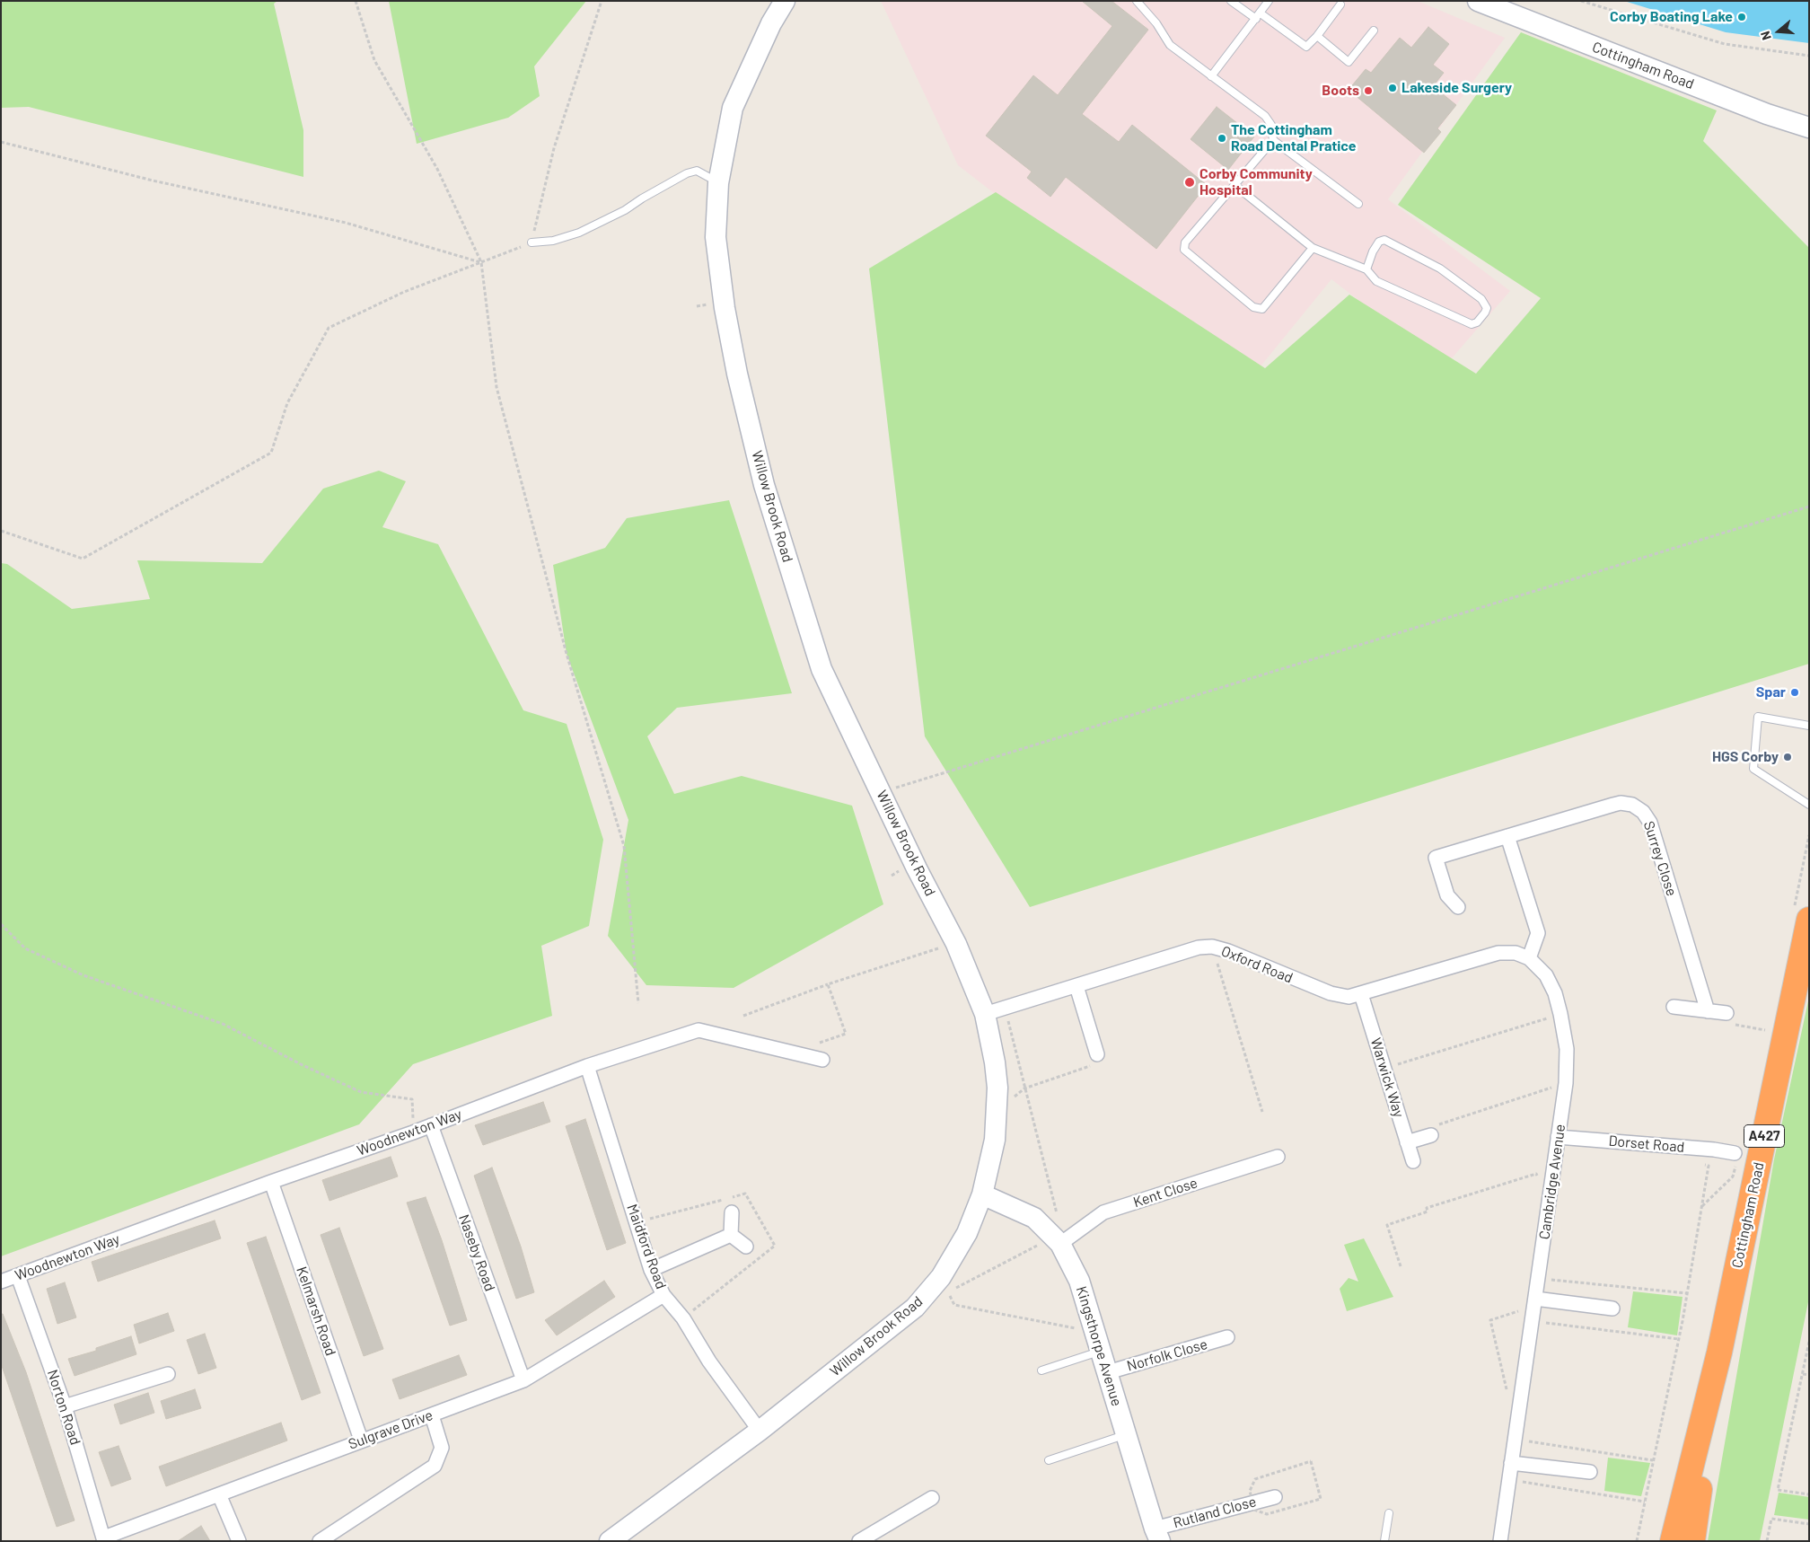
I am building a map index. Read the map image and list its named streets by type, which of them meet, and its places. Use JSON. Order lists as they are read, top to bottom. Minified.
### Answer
{"streets":{"highway":["Cottingham Road","A427"],"street":["Willow Brook Road","Surrey Close","Oxford Road","Warwick Way","Woodnewton Way","Dorset Road","Cambridge Avenue","Kent Close","Maidford Road","Naseby Road","Kelmarsh Road","Kingsthorpe Avenue","Norfolk Close","Norton Road","Sulgrave Drive","Rutland Close"]},"crossings":[["Willow Brook Road","Oxford Road"],["Willow Brook Road","Maidford Road"],["Willow Brook Road","Kingsthorpe Avenue"],["Oxford Road","Warwick Way"],["Oxford Road","Cambridge Avenue"],["Woodnewton Way","Maidford Road"],["Woodnewton Way","Naseby Road"],["Woodnewton Way","Kelmarsh Road"],["Woodnewton Way","Norton Road"],["Dorset Road","Cambridge Avenue"],["Kent Close","Kingsthorpe Avenue"],["Maidford Road","Sulgrave Drive"],["Naseby Road","Sulgrave Drive"],["Kelmarsh Road","Sulgrave Drive"],["Kingsthorpe Avenue","Norfolk Close"],["Kingsthorpe Avenue","Rutland Close"],["Norton Road","Sulgrave Drive"]],"places":["Corby Boating Lake","Lakeside Surgery","Boots","The Cottingham Road Dental Pratice","Corby Community Hospital","Spar","HGS Corby"],"north":"left"}
